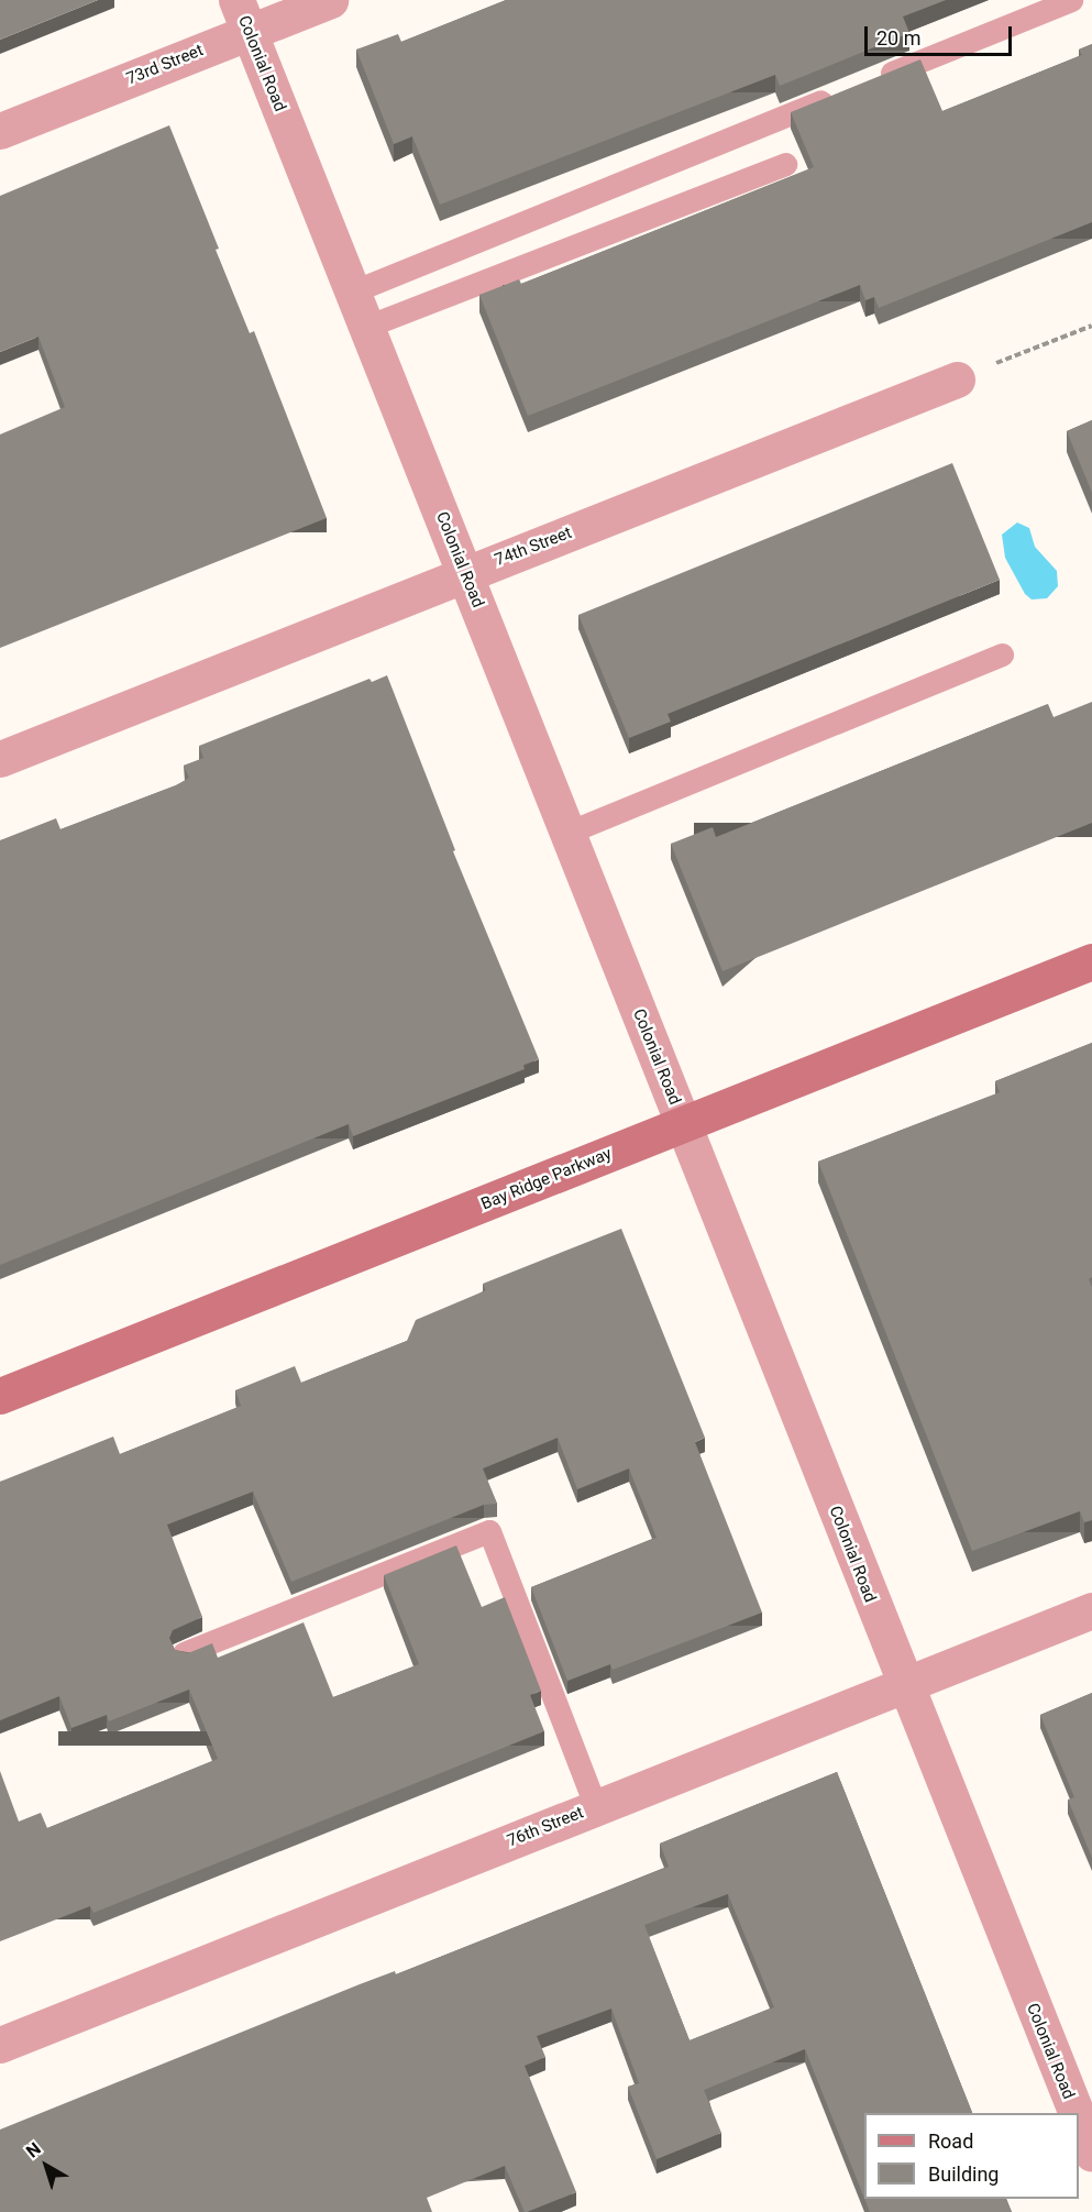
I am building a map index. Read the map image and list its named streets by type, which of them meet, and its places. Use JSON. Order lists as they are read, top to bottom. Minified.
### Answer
{"streets":{"street":["Colonial Road","73rd Street","74th Street","Bay Ridge Parkway","76th Street"]},"crossings":[["Colonial Road","73rd Street"],["Colonial Road","74th Street"],["Colonial Road","Bay Ridge Parkway"],["Colonial Road","76th Street"]],"legend":["Road","Building"],"scale_bar":"20 m","north":"top left"}
